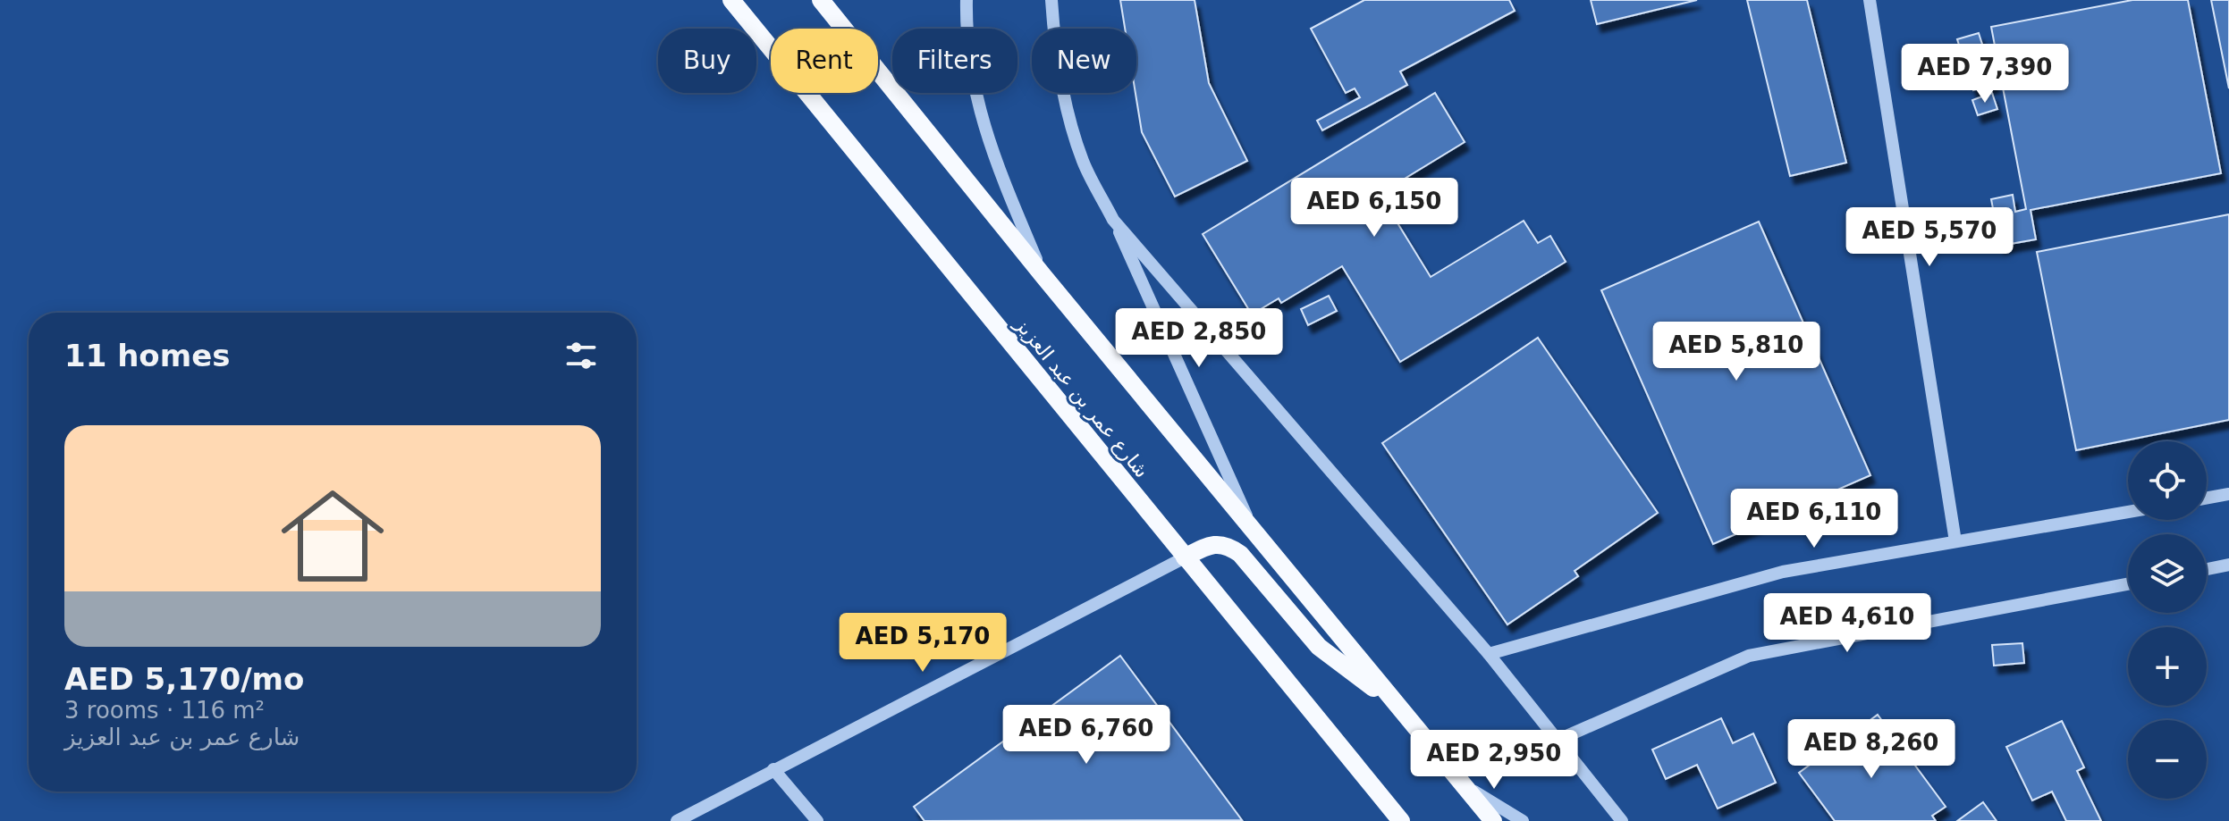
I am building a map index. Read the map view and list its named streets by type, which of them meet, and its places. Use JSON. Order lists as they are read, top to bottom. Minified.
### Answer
{"streets":{"main road":["شارع عمر بن عبد العزيز"]},"page":{"chip":["Buy","Rent","Filters","New"],"price":["AED 7,390","AED 6,150","AED 5,570","AED 2,850","AED 5,810","AED 6,110","AED 4,610","AED 5,170","AED 6,760","AED 8,260","AED 2,950"],"heading":"11 homes","list":[{"name":"AED 5,170/mo","note":"3 rooms · 116 m² · شارع عمر بن عبد العزيز"}],"map_buttons":["+","−"]}}
